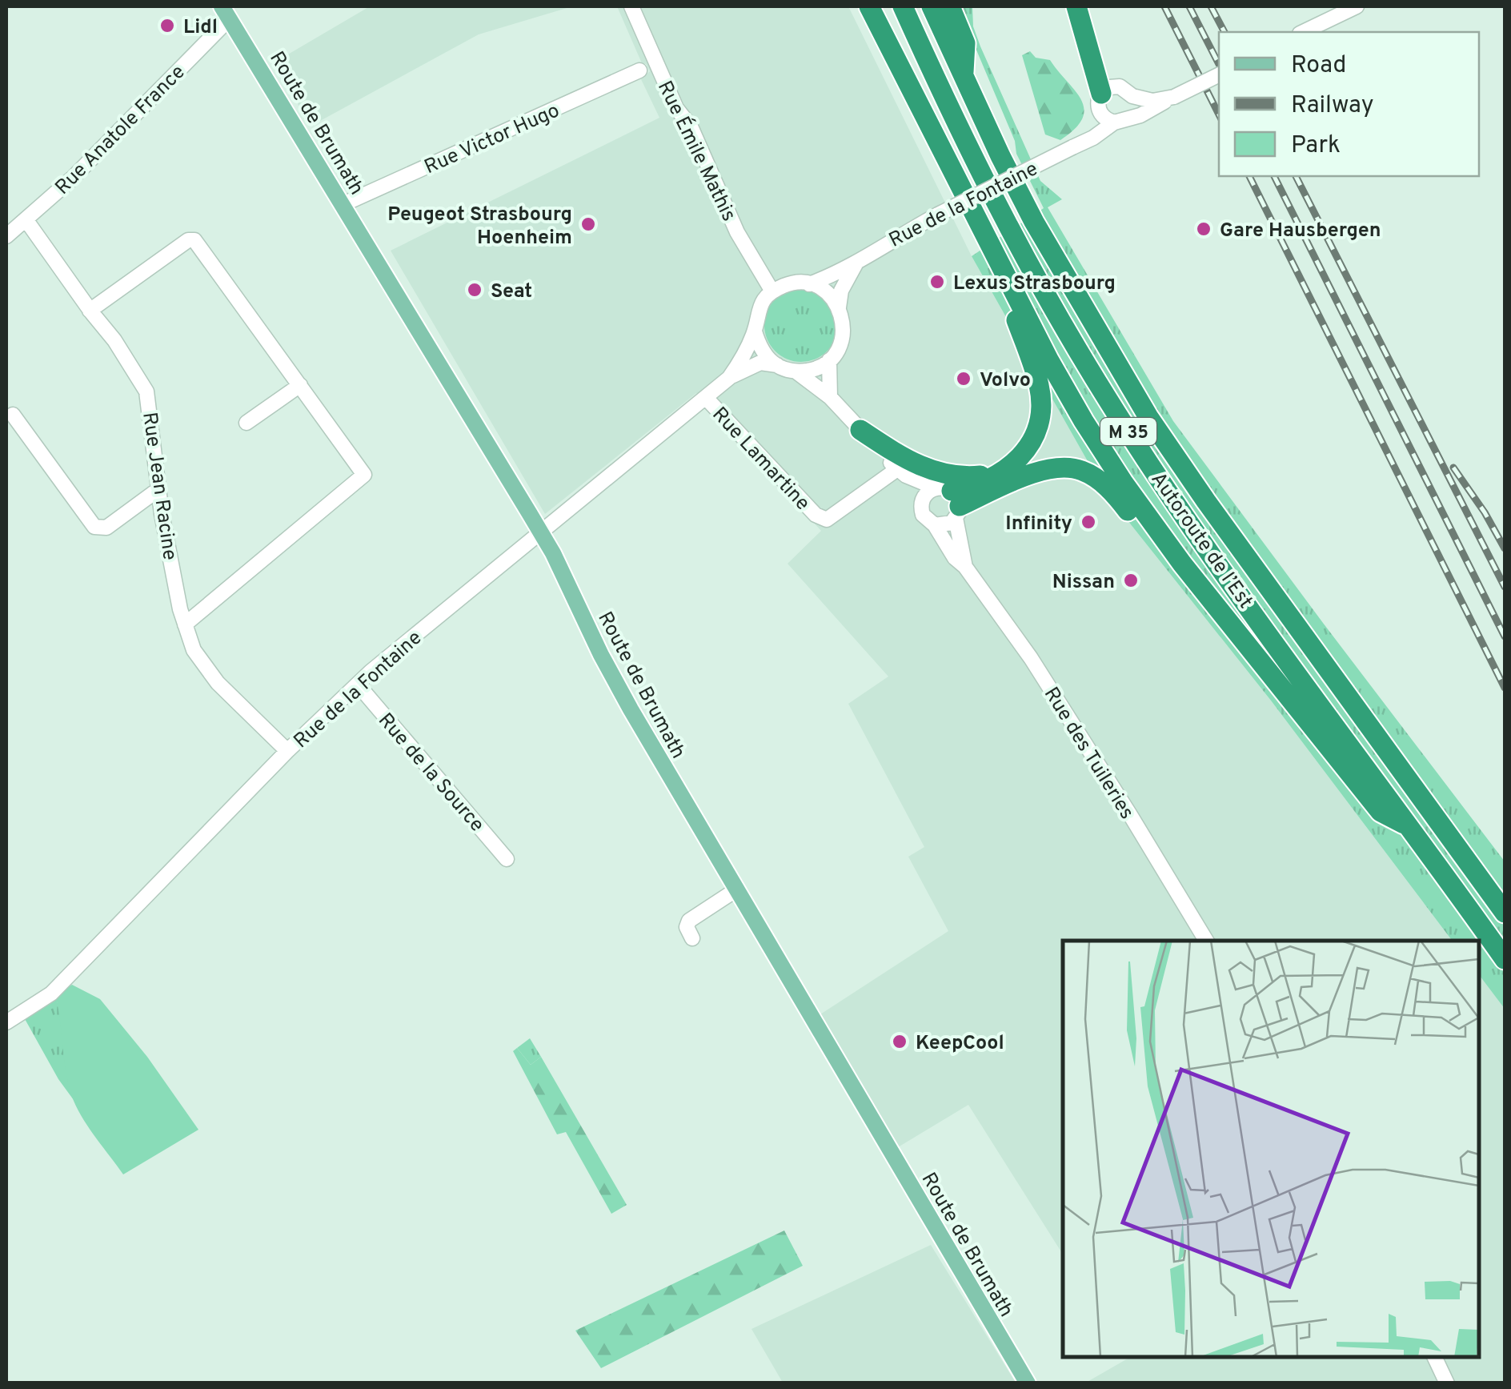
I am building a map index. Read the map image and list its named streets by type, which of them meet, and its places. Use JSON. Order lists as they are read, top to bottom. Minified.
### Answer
{"streets":{"highway":["M 35","Autoroute de l’Est"],"main road":["Route de Brumath"],"street":["Rue Anatole France","Rue Victor Hugo","Rue Émile Mathis","Rue de la Fontaine","Rue Lamartine","Rue Jean Racine","Rue des Tuileries","Rue de la Source"]},"crossings":[["Route de Brumath","Rue Anatole France"],["Route de Brumath","Rue Victor Hugo"],["Route de Brumath","Rue de la Fontaine"],["Rue Anatole France","Rue Jean Racine"],["Rue Émile Mathis","Rue de la Fontaine"],["Rue Émile Mathis","Rue des Tuileries"],["Rue de la Fontaine","Rue Lamartine"],["Rue de la Fontaine","Rue Jean Racine"],["Rue de la Fontaine","Rue des Tuileries"],["Rue de la Fontaine","Rue de la Source"],["Rue Lamartine","Rue des Tuileries"]],"places":["Lidl","Peugeot Strasbourg Hoenheim","Gare Hausbergen","Lexus Strasbourg","Seat","Volvo","Infinity","Nissan","KeepCool"],"legend":["Road","Railway","Park"]}
